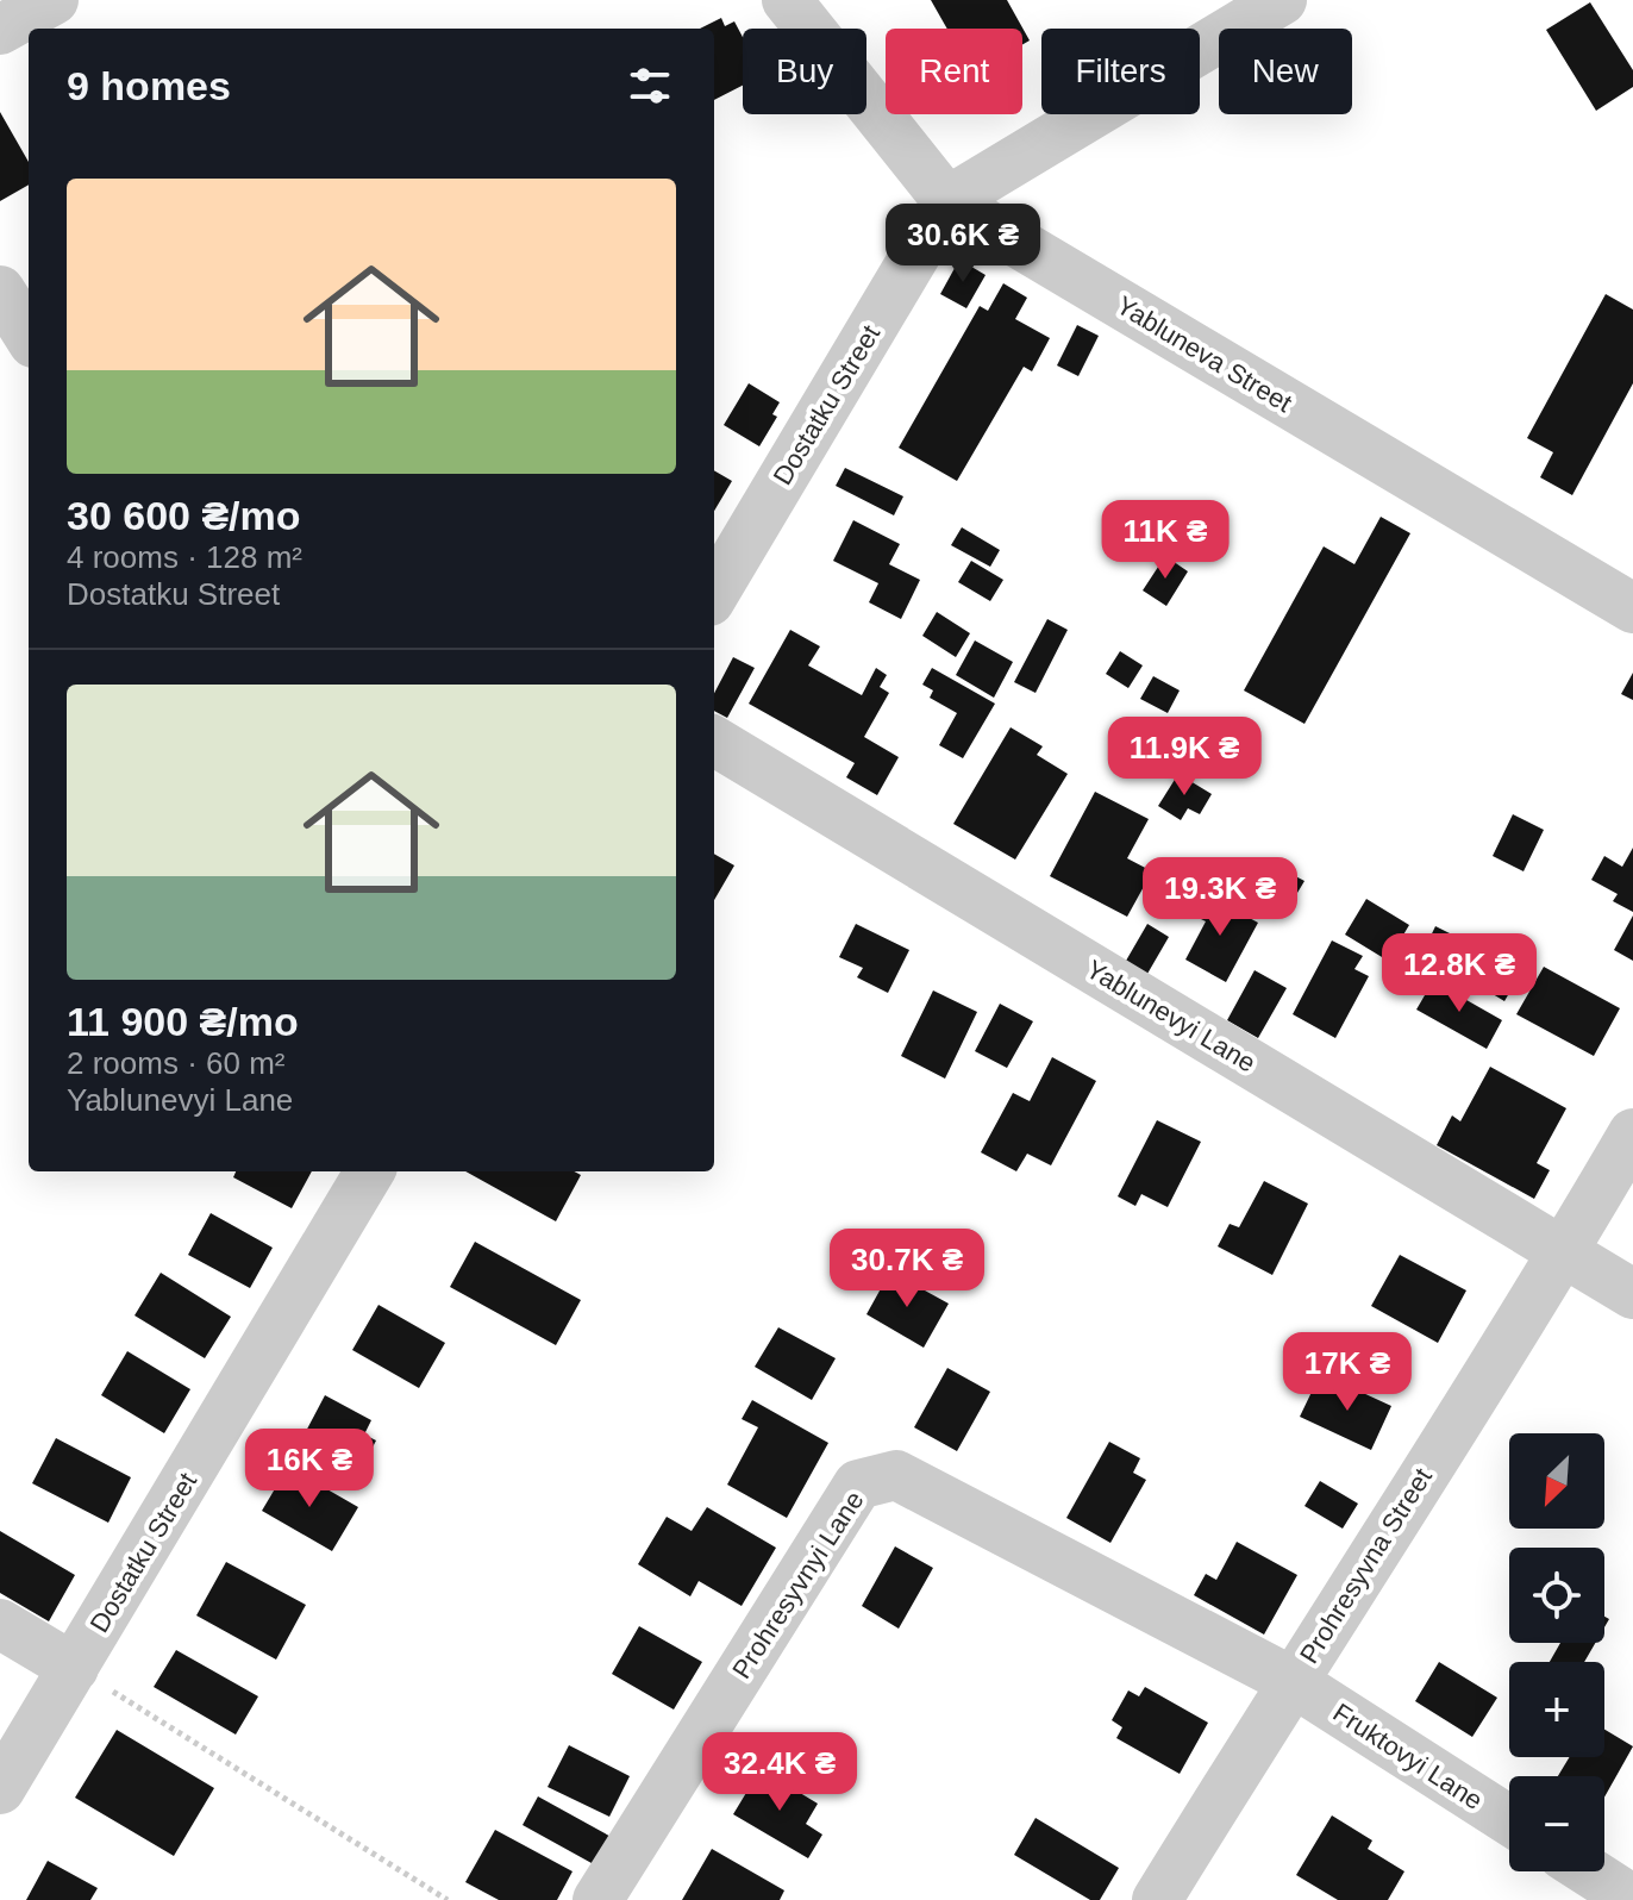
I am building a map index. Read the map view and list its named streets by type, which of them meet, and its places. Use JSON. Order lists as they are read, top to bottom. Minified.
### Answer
{"streets":{"street":["Yabluneva Street","Dostatku Street","Yablunevyi Lane","Prohresyvna Street","Prohresyvnyi Lane","Fruktovyi Lane"]},"crossings":[["Yabluneva Street","Dostatku Street"],["Yablunevyi Lane","Prohresyvna Street"],["Prohresyvna Street","Prohresyvnyi Lane"],["Prohresyvna Street","Fruktovyi Lane"],["Prohresyvnyi Lane","Fruktovyi Lane"]],"north":"bottom left","page":{"chip":["Buy","Rent","Filters","New"],"heading":"9 homes","list":[{"name":"30 600 ₴/mo","note":"4 rooms · 128 m² · Dostatku Street"},{"name":"11 900 ₴/mo","note":"2 rooms · 60 m² · Yablunevyi Lane"}],"price":["30.6K ₴","11K ₴","11.9K ₴","19.3K ₴","12.8K ₴","30.7K ₴","17K ₴","16K ₴","32.4K ₴"],"map_buttons":["+","−"]}}
